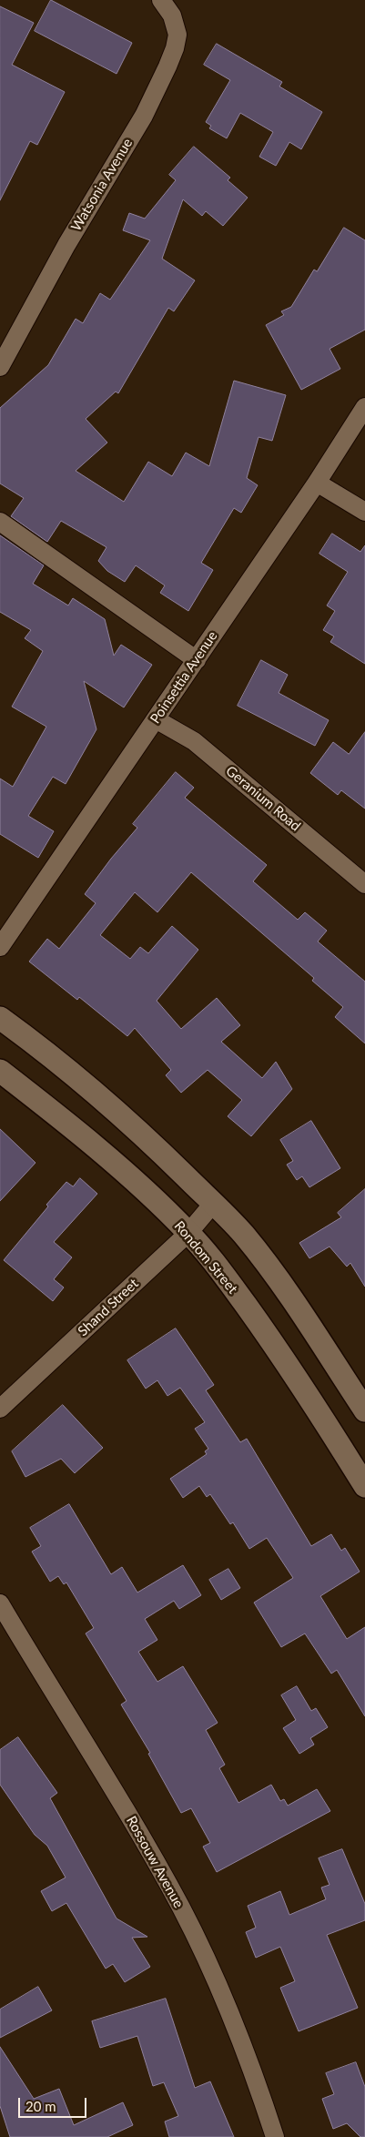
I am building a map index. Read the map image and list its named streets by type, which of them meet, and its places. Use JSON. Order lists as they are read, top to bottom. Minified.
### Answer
{"streets":{"street":["Watsonia Avenue","Poinsettia Avenue","Geranium Road","Rondom Street","Shand Street","Rossouw Avenue"]},"crossings":[["Poinsettia Avenue","Geranium Road"],["Rondom Street","Shand Street"]],"scale_bar":"20 m"}
